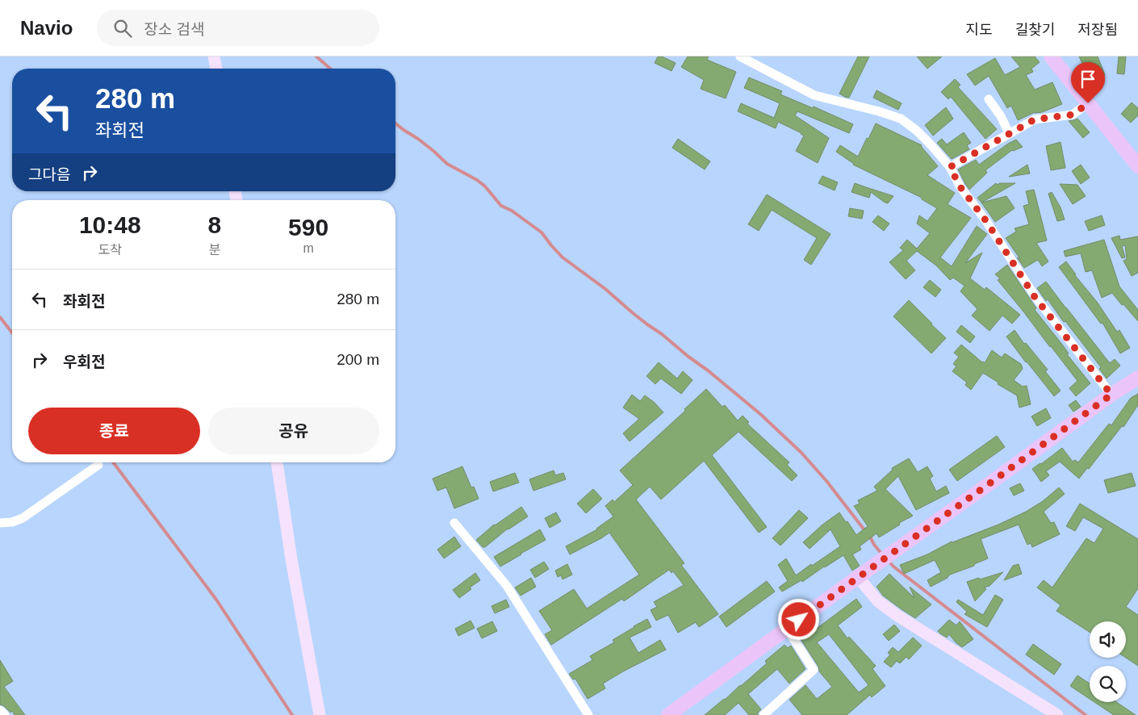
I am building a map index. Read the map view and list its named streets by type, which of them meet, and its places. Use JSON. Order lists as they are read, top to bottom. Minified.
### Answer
{"page":{"header":"Navio","search":"장소 검색","nav":["지도","길찾기","저장됨"],"turn":["280 m","좌회전"],"then":"그다음","eta":["10:48","도착","8","분","590","m"],"list":[{"name":"좌회전","value":"280 m"},{"name":"우회전","value":"200 m"}],"buttons":["종료","공유"]}}
